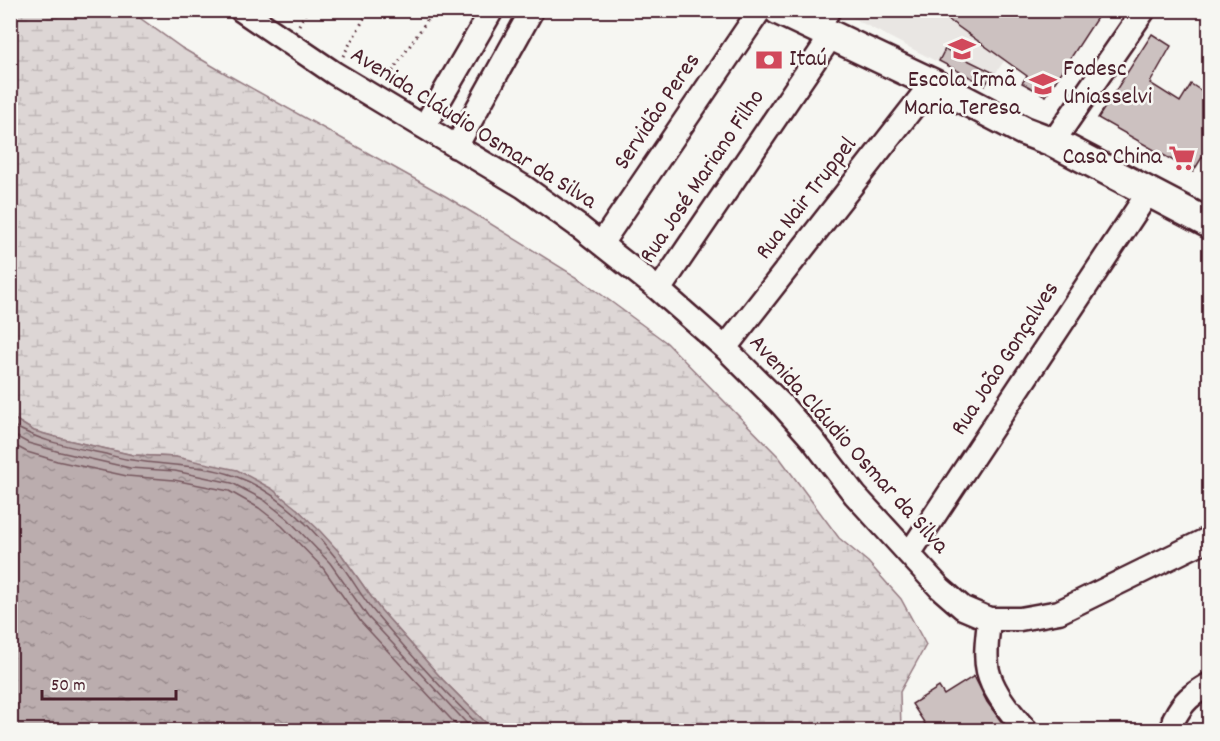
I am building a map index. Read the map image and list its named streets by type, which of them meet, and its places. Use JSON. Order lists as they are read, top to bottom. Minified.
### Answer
{"streets":{"street":["Servidão Peres","Avenida Cláudio Osmar da Silva","Rua José Mariano Filho","Rua Nair Truppel","Rua João Gonçalves"]},"crossings":[["Servidão Peres","Avenida Cláudio Osmar da Silva"],["Avenida Cláudio Osmar da Silva","Rua José Mariano Filho"],["Avenida Cláudio Osmar da Silva","Rua Nair Truppel"],["Avenida Cláudio Osmar da Silva","Rua João Gonçalves"]],"places":{"school or university":["Escola Irmã Maria Teresa","Fadesc Uniasselvi"],"bank":["Itaú"],"supermarket":["Casa China"]},"scale_bar":"50 m"}
